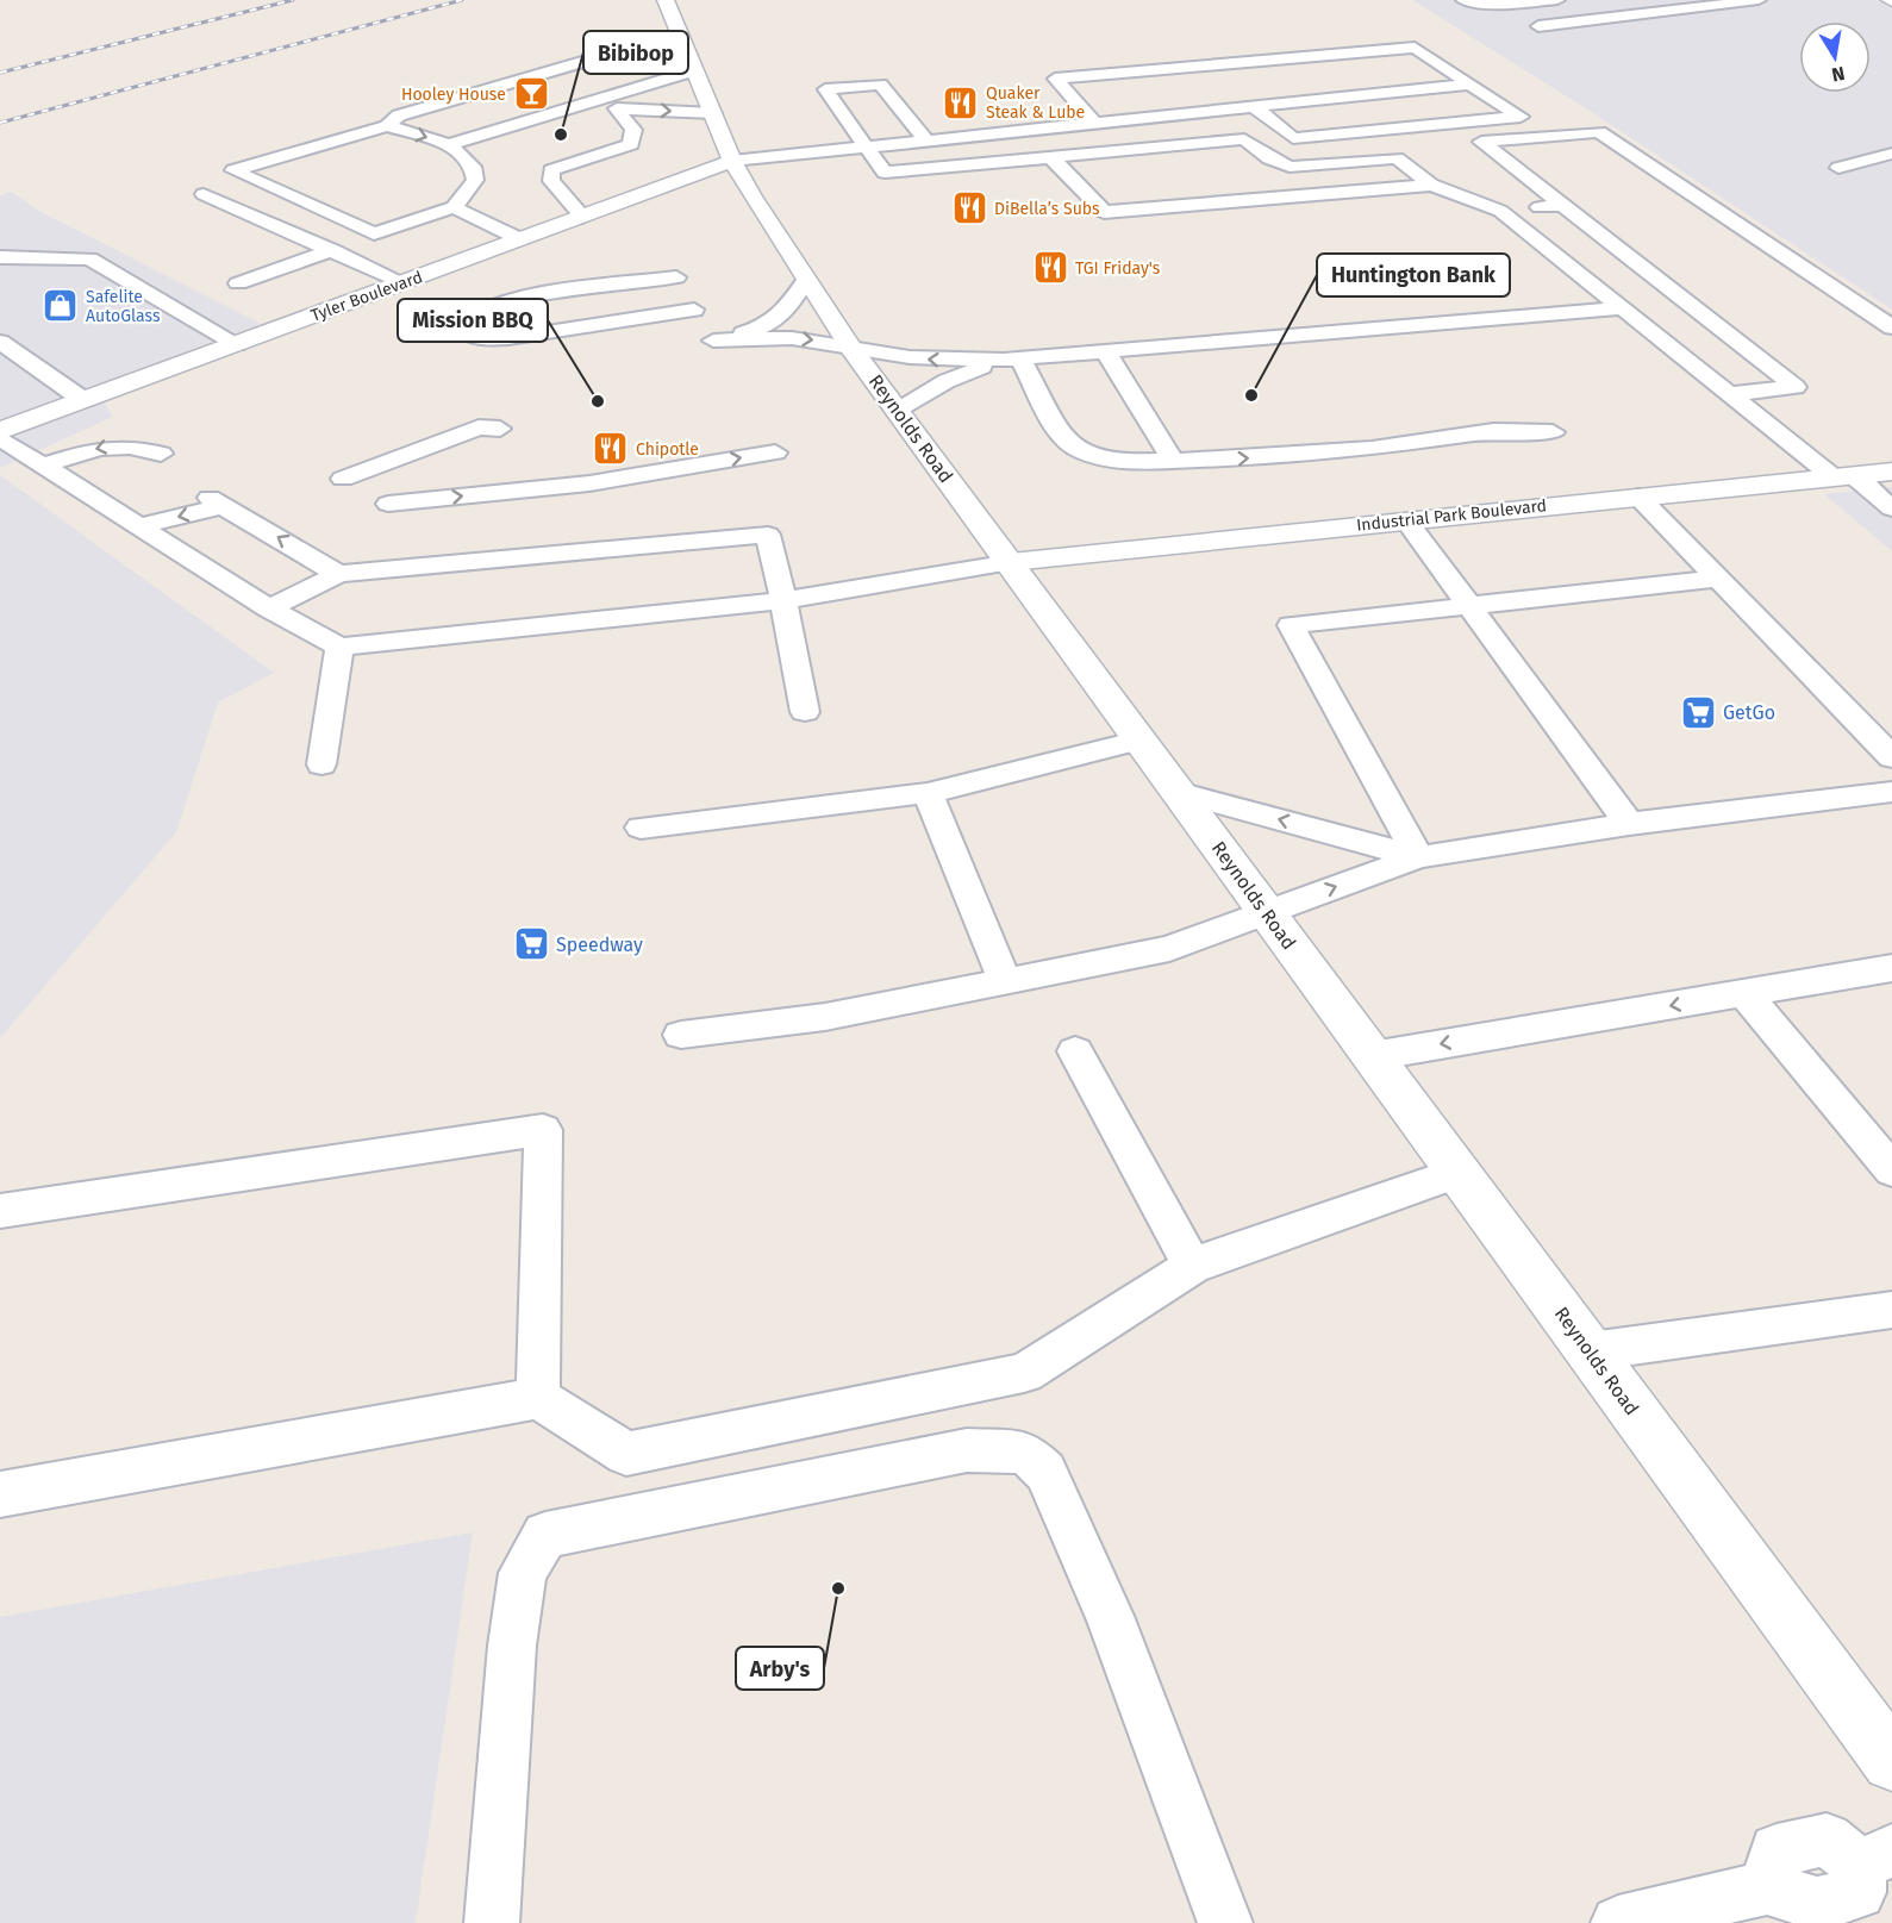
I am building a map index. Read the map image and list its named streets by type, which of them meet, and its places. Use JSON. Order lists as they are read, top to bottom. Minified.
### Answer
{"streets":{"main road":["Tyler Boulevard","Reynolds Road","Industrial Park Boulevard"]},"crossings":[["Tyler Boulevard","Reynolds Road"],["Reynolds Road","Industrial Park Boulevard"]],"places":{"bar":["Hooley House"],"restaurant":["Quaker Steak & Lube","DiBella’s Subs","TGI Friday's","Chipotle"],"other":["Bibibop","Huntington Bank","Mission BBQ","Arby's"],"shop":["Safelite AutoGlass"],"supermarket":["GetGo","Speedway"]},"north":"bottom"}
